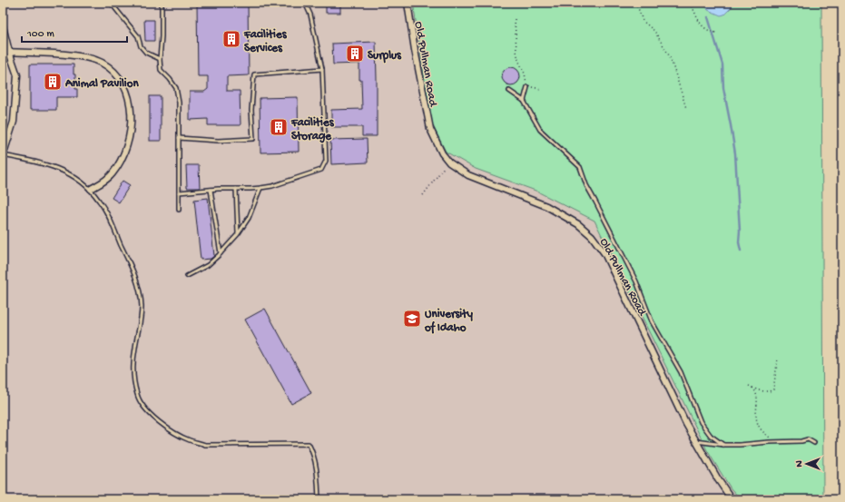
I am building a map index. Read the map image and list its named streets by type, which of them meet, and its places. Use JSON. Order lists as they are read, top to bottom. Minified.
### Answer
{"streets":{"street":["Old Pullman Road"]},"places":{"building":["Facilities Services","Surplus","Animal Pavilion","Facilities Storage"],"school or university":["University of Idaho"]},"scale_bar":"100 m","north":"left"}
